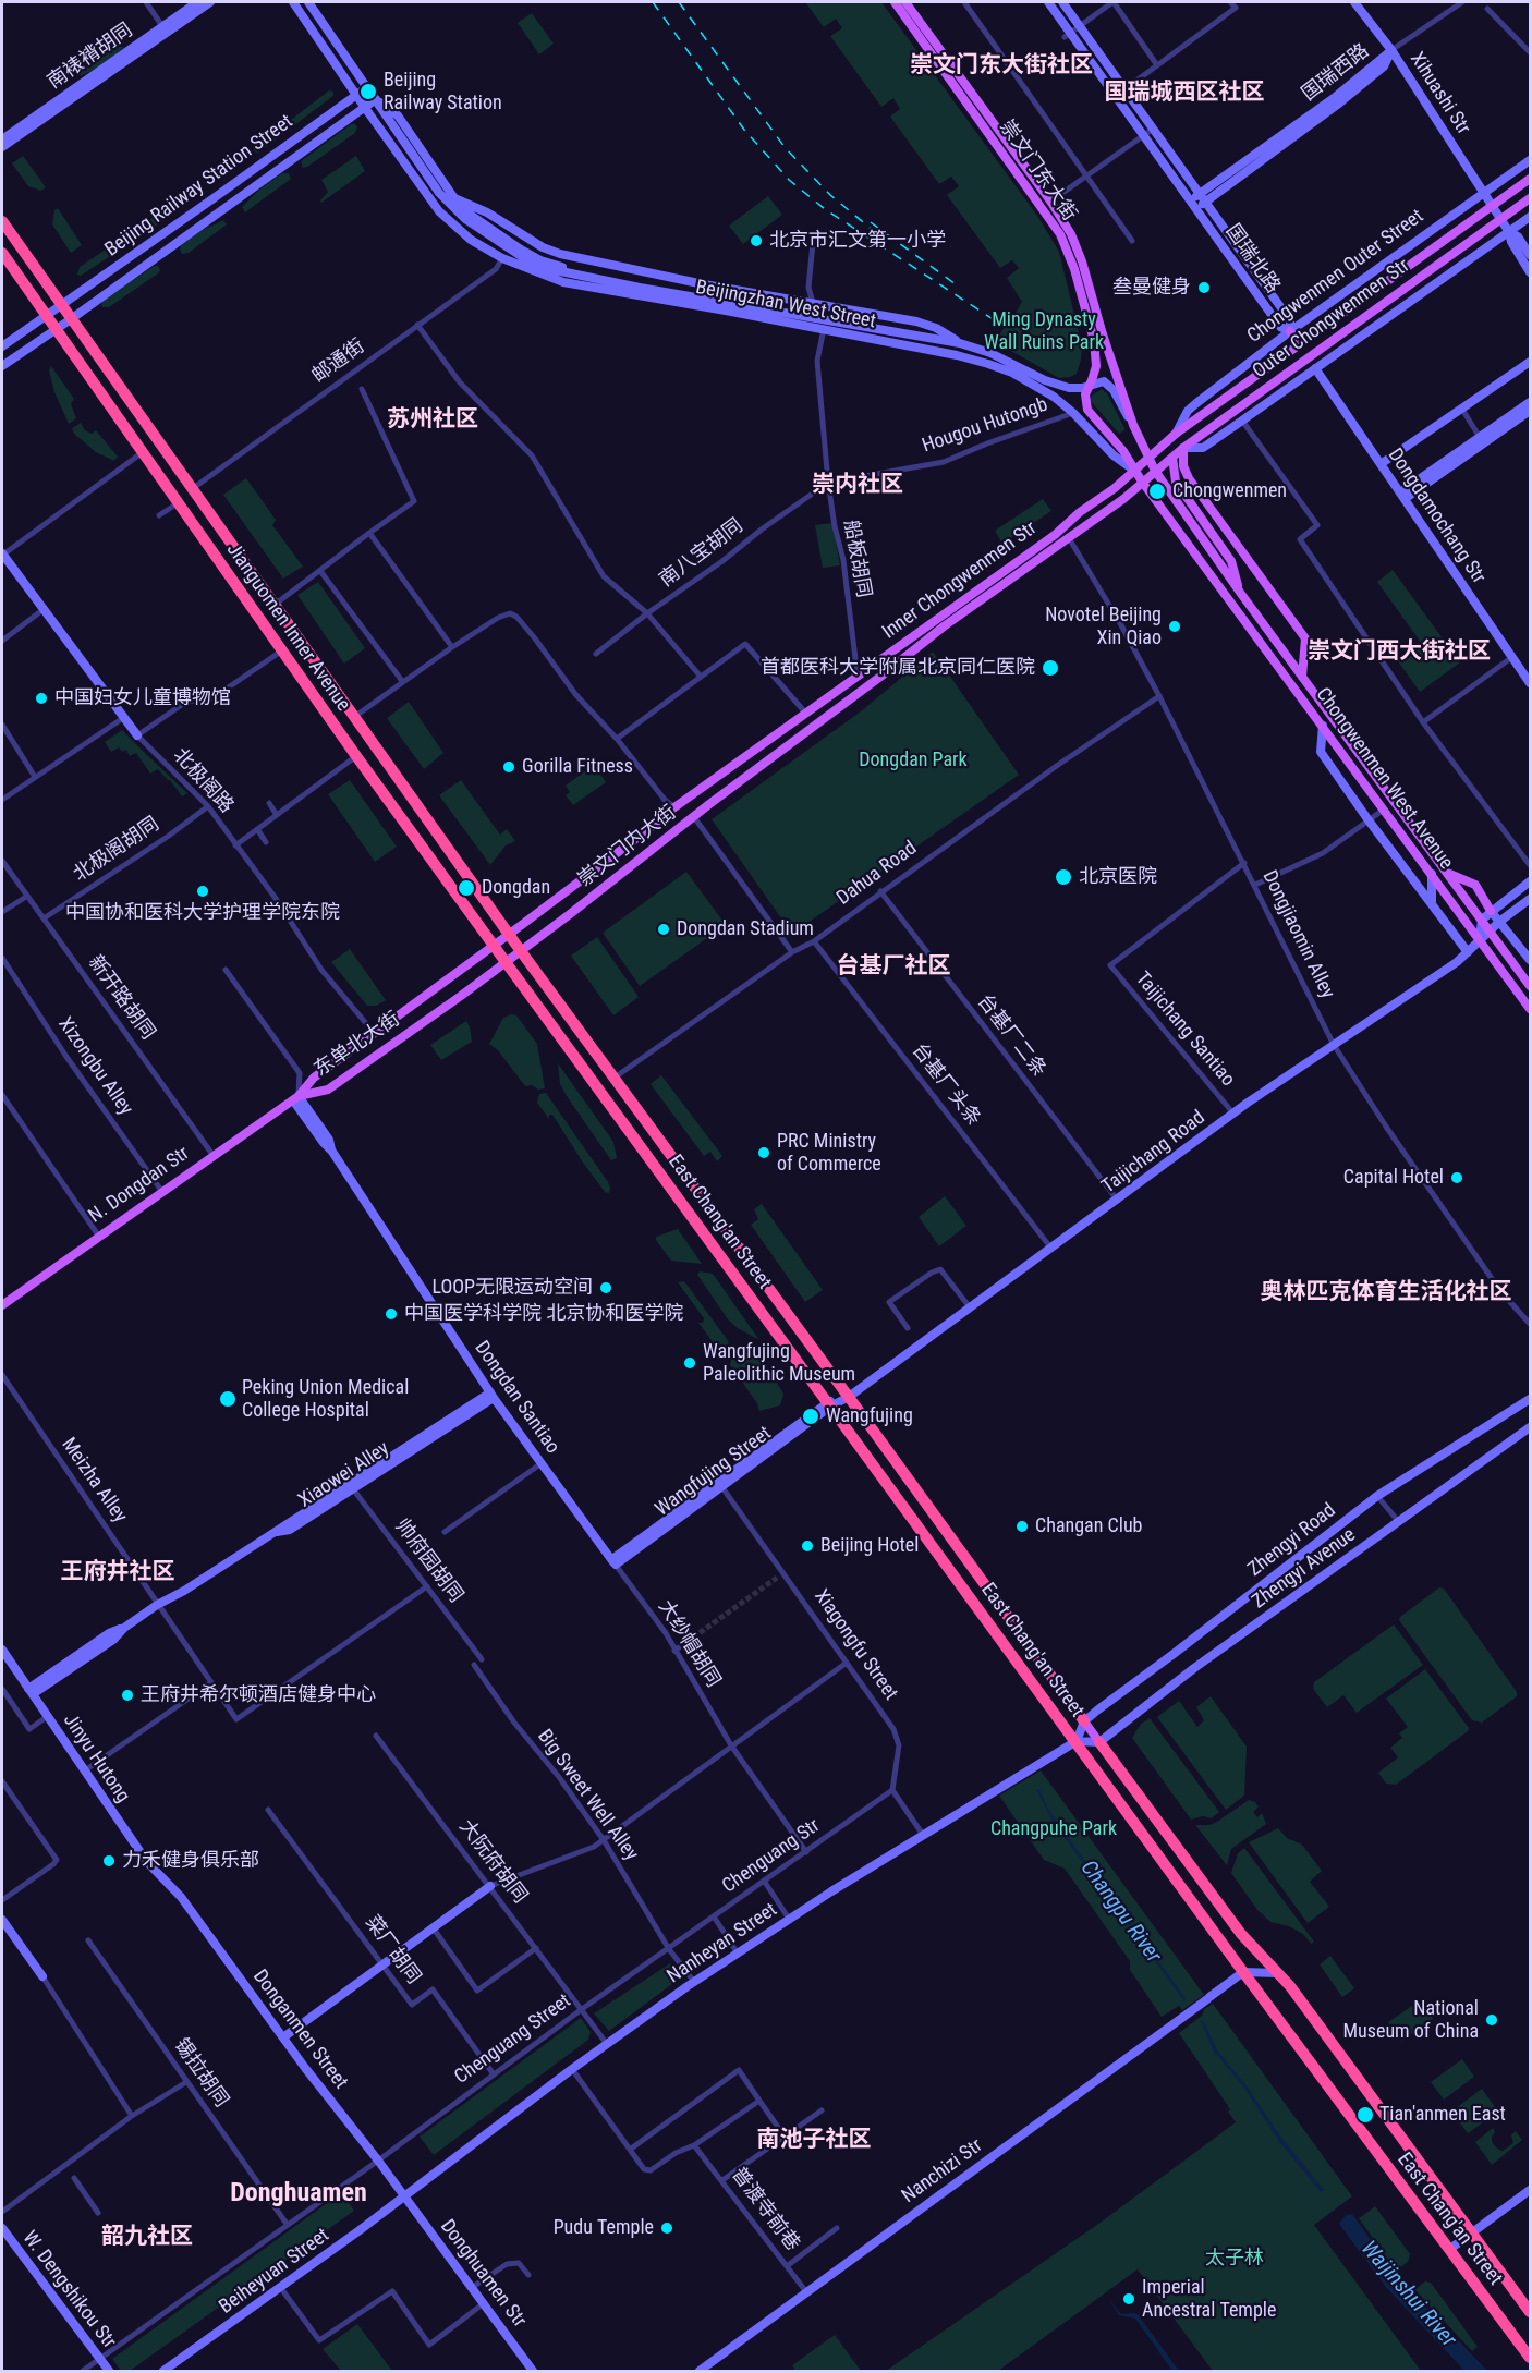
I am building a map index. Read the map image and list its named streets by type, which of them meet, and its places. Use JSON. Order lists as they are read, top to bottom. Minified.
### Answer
{"streets":{"highway":["Jianguomen Inner Avenue","East Chang'an Street"],"main road":["崇文门东大街","Outer Chongwenmen Str","Inner Chongwenmen Str","Chongwenmen West Avenue","崇文门内大街","东单北大街","N. Dongdan Str"],"street":["南裱褙胡同","国瑞西路","Xihuashi Str","Beijing Railway Station Street","国瑞北路","Chongwenmen Outer Street","Beijingzhan West Street","邮通街","Hougou Hutongb","Dongdamochang Str","南八宝胡同","船板胡同","北极阁路","北极阁胡同","Dahua Road","Dongjiaomin Alley","新开路胡同","Taijichang Santiao","台基厂二条","Xizongbu Alley","台基厂头条","Taijichang Road","Dongdan Santiao","Wangfujing Street","Xiaowei Alley","Meizha Alley","Zhengyi Road","帅府园胡同","Zhengyi Avenue","大纱帽胡同","Xiagongfu Street","Jinyu Hutong","Big Sweet Well Alley","Chenguang Str","大阮府胡同","Nanheyan Street","菜厂胡同","Donganmen Street","Chenguang Street","锡拉胡同","Nanchizi Str","普渡寺前巷","Beiheyuan Street","Donghuamen Str","W. Dengshikou Str"]},"crossings":[["国瑞西路","Xihuashi Str"],["国瑞西路","国瑞北路"],["Xihuashi Str","Chongwenmen Outer Street"],["Xihuashi Str","Outer Chongwenmen Str"],["Beijing Railway Station Street","Beijingzhan West Street"],["Beijing Railway Station Street","Jianguomen Inner Avenue"],["国瑞北路","Chongwenmen Outer Street"],["Chongwenmen Outer Street","Outer Chongwenmen Str"],["Beijingzhan West Street","邮通街"],["Beijingzhan West Street","Hougou Hutongb"],["Beijingzhan West Street","船板胡同"],["Beijingzhan West Street","Inner Chongwenmen Str"],["Beijingzhan West Street","Chongwenmen West Avenue"],["Outer Chongwenmen Str","Inner Chongwenmen Str"],["Outer Chongwenmen Str","Chongwenmen West Avenue"],["邮通街","Jianguomen Inner Avenue"],["Hougou Hutongb","南八宝胡同"],["Hougou Hutongb","船板胡同"],["南八宝胡同","船板胡同"],["船板胡同","Inner Chongwenmen Str"],["Inner Chongwenmen Str","Chongwenmen West Avenue"],["Inner Chongwenmen Str","崇文门内大街"],["Inner Chongwenmen Str","Dongjiaomin Alley"],["Jianguomen Inner Avenue","崇文门内大街"],["Jianguomen Inner Avenue","东单北大街"],["Jianguomen Inner Avenue","East Chang'an Street"],["Chongwenmen West Avenue","Taijichang Road"],["北极阁路","北极阁胡同"],["北极阁路","东单北大街"],["崇文门内大街","东单北大街"],["崇文门内大街","East Chang'an Street"],["北极阁胡同","新开路胡同"],["Dahua Road","Dongjiaomin Alley"],["Dahua Road","台基厂二条"],["Dahua Road","台基厂头条"],["Dahua Road","East Chang'an Street"],["Dongjiaomin Alley","Taijichang Santiao"],["Dongjiaomin Alley","Taijichang Road"],["新开路胡同","N. Dongdan Str"],["Taijichang Santiao","Taijichang Road"],["台基厂二条","Taijichang Road"],["东单北大街","N. Dongdan Str"],["东单北大街","East Chang'an Street"],["东单北大街","Dongdan Santiao"],["Xizongbu Alley","N. Dongdan Str"],["台基厂头条","Taijichang Road"],["Taijichang Road","East Chang'an Street"],["N. Dongdan Str","Dongdan Santiao"],["East Chang'an Street","Wangfujing Street"],["East Chang'an Street","Zhengyi Road"],["East Chang'an Street","Zhengyi Avenue"],["East Chang'an Street","Nanheyan Street"],["East Chang'an Street","Nanchizi Str"],["Dongdan Santiao","Wangfujing Street"],["Dongdan Santiao","Xiaowei Alley"],["Dongdan Santiao","大纱帽胡同"],["Wangfujing Street","大纱帽胡同"],["Wangfujing Street","Xiagongfu Street"],["Xiaowei Alley","Meizha Alley"],["Xiaowei Alley","帅府园胡同"],["Xiaowei Alley","Jinyu Hutong"],["Meizha Alley","帅府园胡同"],["大纱帽胡同","Chenguang Str"],["Xiagongfu Street","Chenguang Str"],["Jinyu Hutong","Donganmen Street"],["Big Sweet Well Alley","Chenguang Str"],["Big Sweet Well Alley","Nanheyan Street"],["Big Sweet Well Alley","Chenguang Street"],["Chenguang Str","Chenguang Street"],["大阮府胡同","Nanheyan Street"],["大阮府胡同","Chenguang Street"],["Nanheyan Street","Donganmen Street"],["Nanheyan Street","Beiheyuan Street"],["Nanheyan Street","Donghuamen Str"],["菜厂胡同","Chenguang Street"],["Donganmen Street","Chenguang Street"],["Donganmen Street","Beiheyuan Street"],["Donganmen Street","Donghuamen Str"],["Chenguang Street","锡拉胡同"],["Chenguang Street","W. Dengshikou Str"],["Nanchizi Str","普渡寺前巷"],["Beiheyuan Street","Donghuamen Str"]],"districts":["崇文门东大街社区","国瑞城西区社区","苏州社区","崇内社区","崇文门西大街社区","台基厂社区","奥林匹克体育生活化社区","王府井社区","南池子社区","Donghuamen","韶九社区"],"water":["Changpu River","Waijinshui River"],"parks":["Ming Dynasty Wall Ruins Park","Dongdan Park","Changpuhe Park","太子林"],"places":["Beijing Railway Station","北京市汇文第一小学","叁曼健身","Chongwenmen","Novotel Beijing Xin Qiao","首都医科大学附属北京同仁医院","中国妇女儿童博物馆","Gorilla Fitness","北京医院","Dongdan","中国协和医科大学护理学院东院","Dongdan Stadium","PRC Ministry of Commerce","Capital Hotel","LOOP无限运动空间","中国医学科学院 北京协和医学院","Wangfujing Paleolithic Museum","Peking Union Medical College Hospital","Wangfujing","Changan Club","Beijing Hotel","王府井希尔顿酒店健身中心","力禾健身俱乐部","National Museum of China","Tian'anmen East","Pudu Temple","Imperial Ancestral Temple"]}
